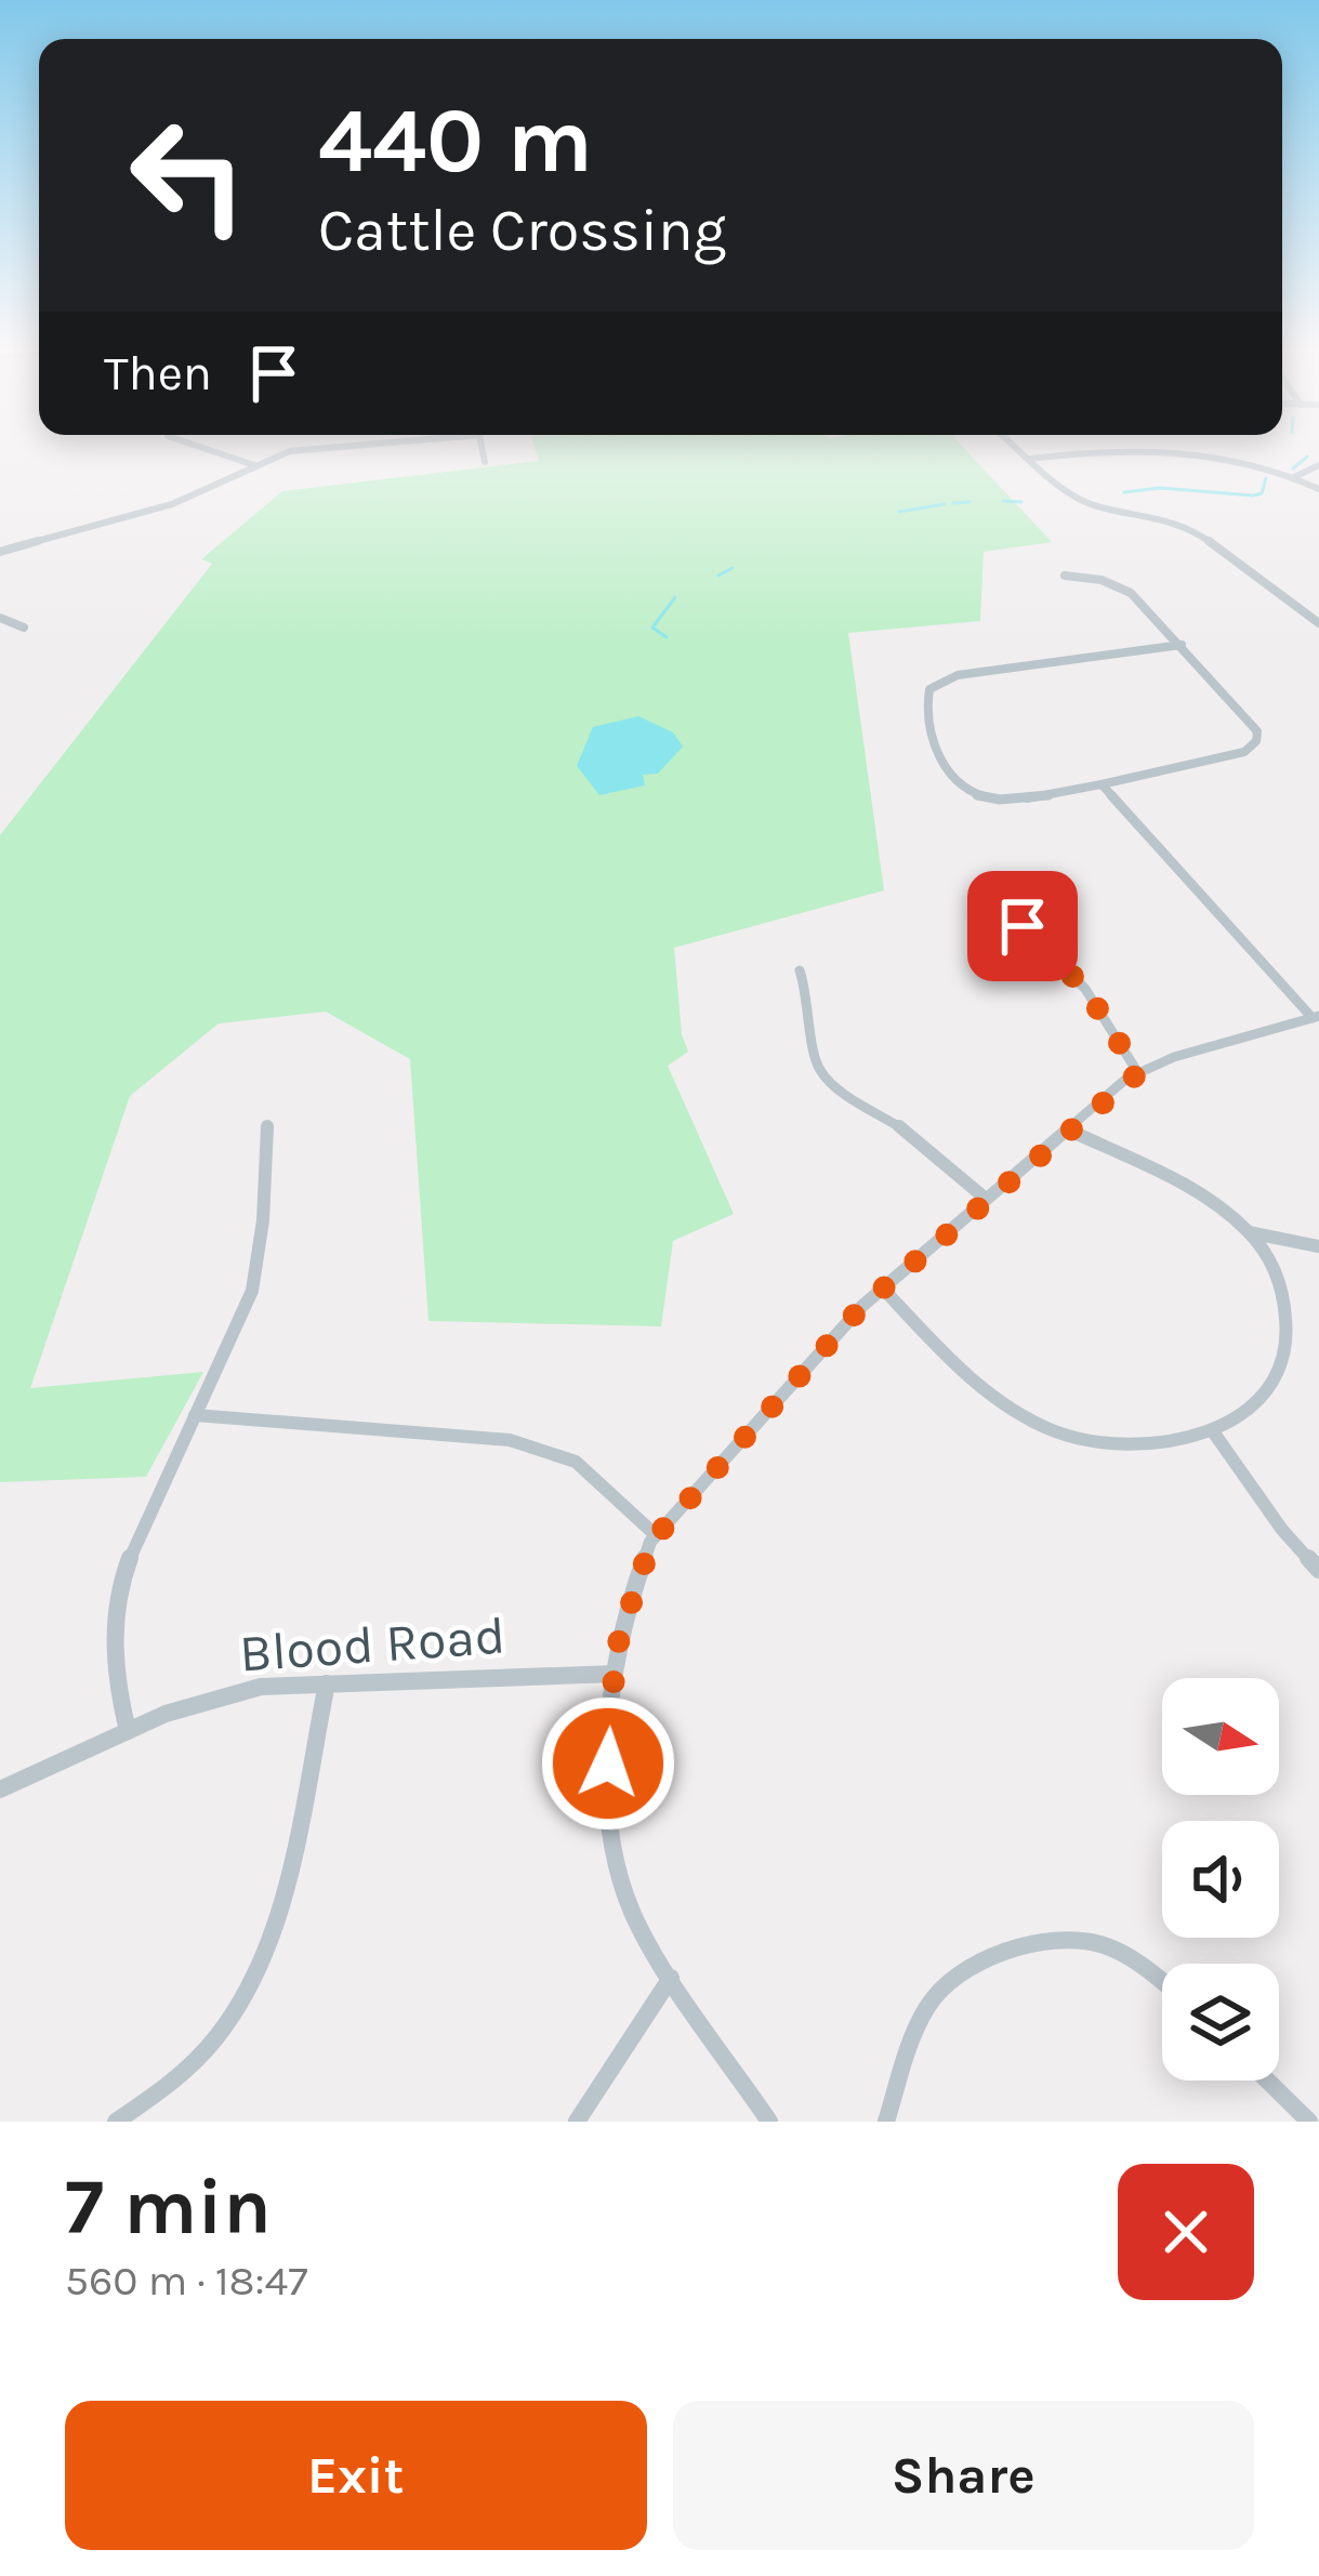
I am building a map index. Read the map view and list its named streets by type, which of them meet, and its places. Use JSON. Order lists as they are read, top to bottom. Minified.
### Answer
{"streets":{"street":["Blood Road"]},"north":"right","page":{"turn":["440 m","Cattle Crossing"],"then":"Then","heading":["7 min","560 m · 18:47"],"buttons":["Exit","Share"]}}
